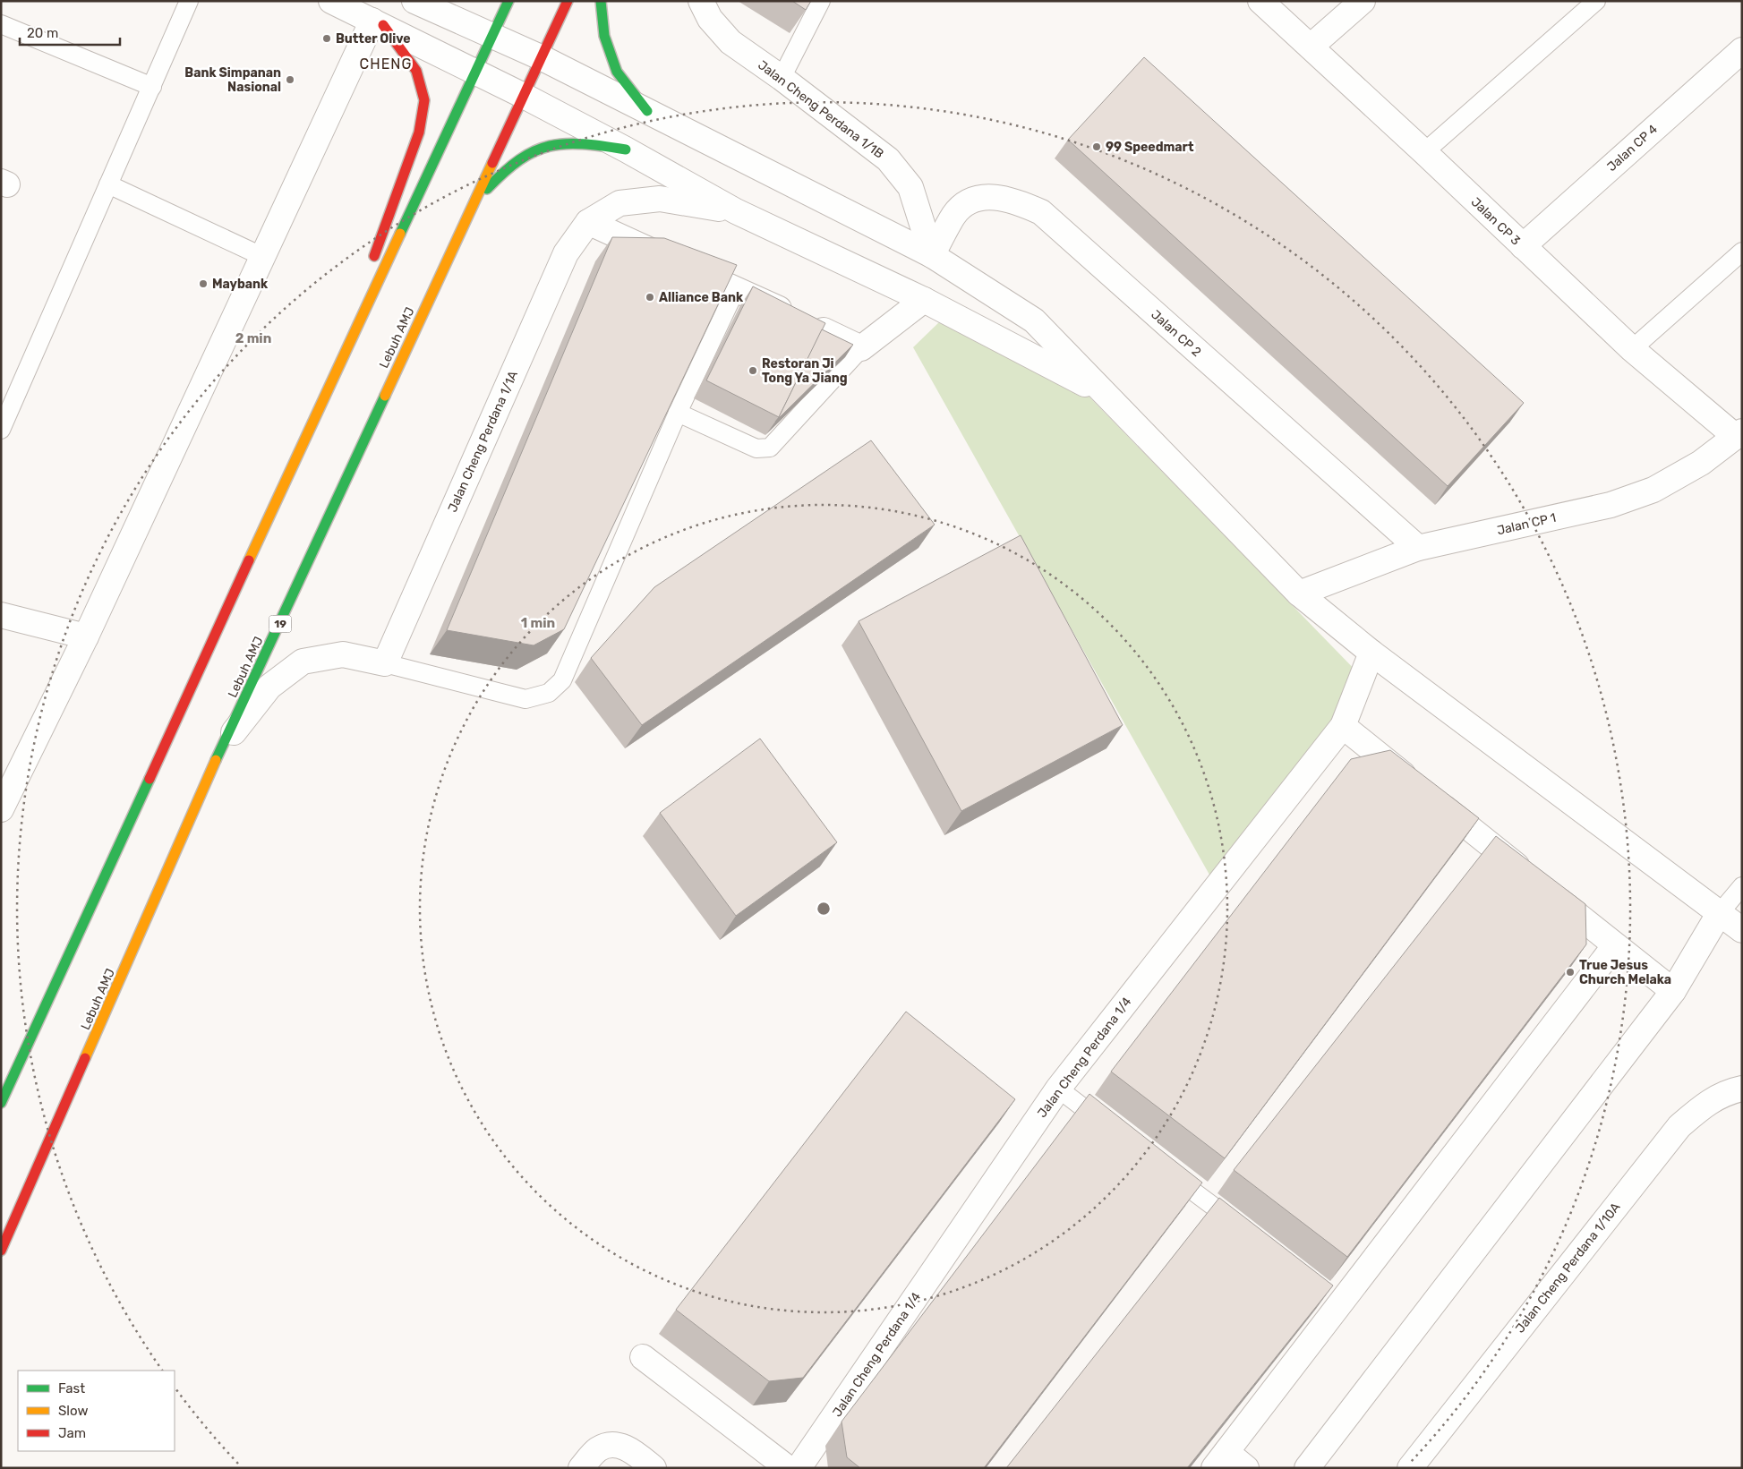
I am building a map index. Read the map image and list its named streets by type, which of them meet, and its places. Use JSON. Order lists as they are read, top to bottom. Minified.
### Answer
{"streets":{"highway":["Lebuh AMJ","19"],"street":["Jalan Cheng Perdana 1/1B","Jalan CP 4","Jalan CP 3","Jalan CP 2","Jalan Cheng Perdana 1/1A","Jalan CP 1","Jalan Cheng Perdana 1/4","Jalan Cheng Perdana 1/10A"]},"crossings":[["Jalan Cheng Perdana 1/1B","Jalan CP 2"],["Jalan CP 4","Jalan CP 3"],["Jalan CP 3","Jalan CP 1"],["Jalan CP 2","Jalan CP 1"]],"districts":["CHENG"],"places":["Butter Olive","Bank Simpanan Nasional","99 Speedmart","Maybank","Alliance Bank","Restoran Ji Tong Ya Jiang","True Jesus Church Melaka"],"legend":["Fast","Slow","Jam"],"scale_bar":"20 m","rings":["2 min","1 min"]}
